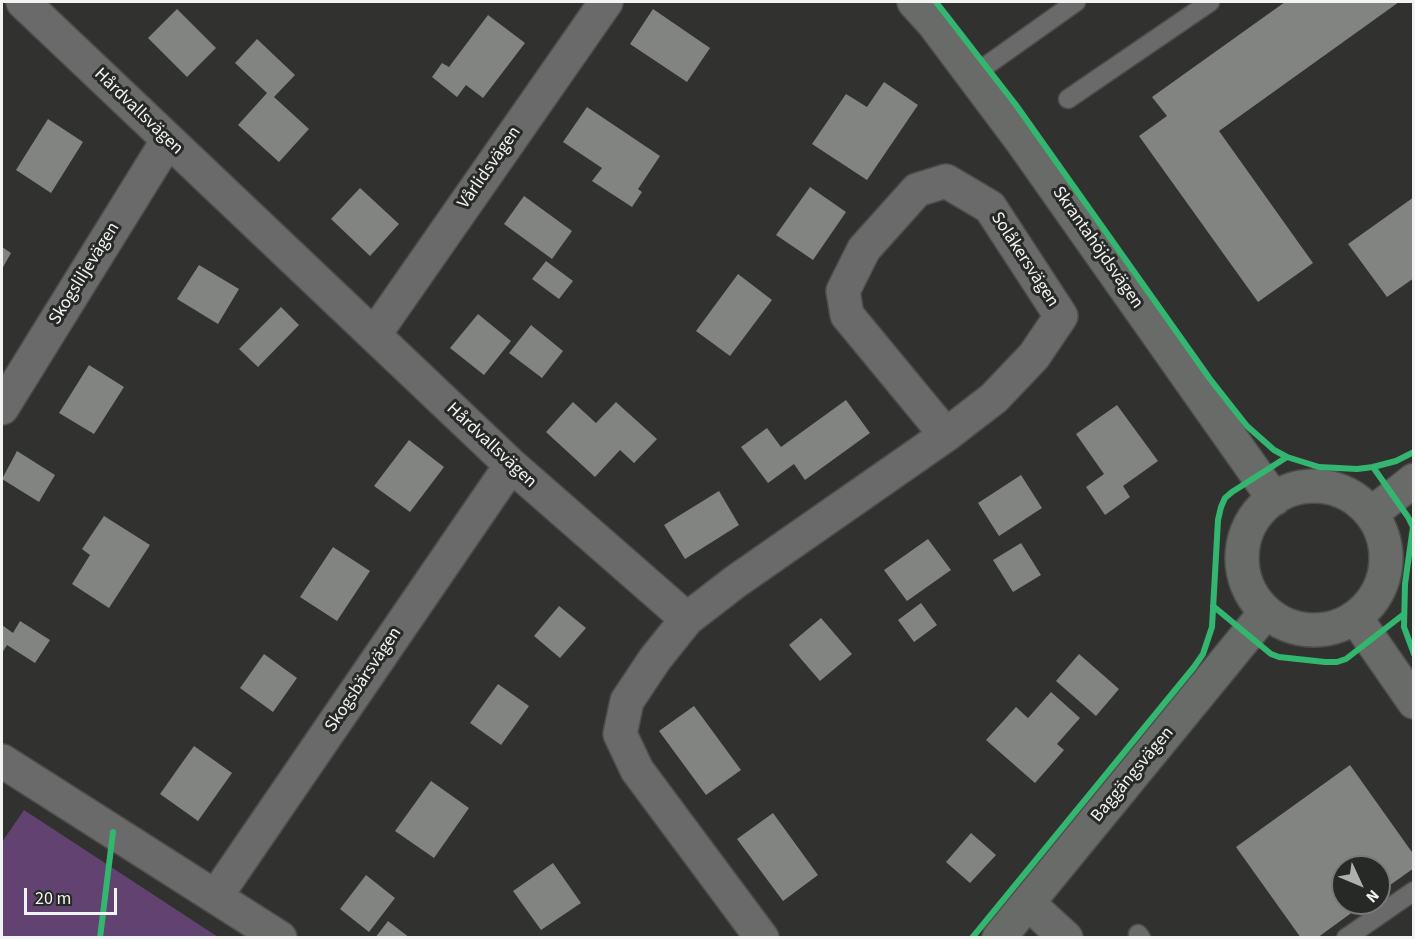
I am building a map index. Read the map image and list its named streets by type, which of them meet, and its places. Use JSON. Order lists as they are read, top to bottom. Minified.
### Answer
{"streets":{"street":["Hårdvallsvägen","Vårlidsvägen","Skrantahöjdsvägen","Solåkersvägen","Skogsliljevägen","Skogsbärsvägen","Baggängsvägen"]},"crossings":[["Hårdvallsvägen","Vårlidsvägen"],["Hårdvallsvägen","Solåkersvägen"],["Hårdvallsvägen","Skogsliljevägen"],["Hårdvallsvägen","Skogsbärsvägen"],["Skrantahöjdsvägen","Baggängsvägen"]],"scale_bar":"20 m","north":"bottom right"}
